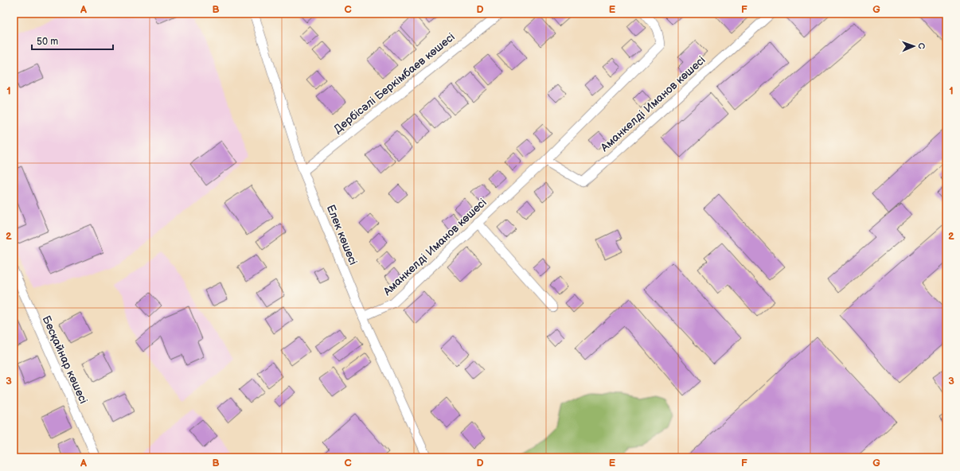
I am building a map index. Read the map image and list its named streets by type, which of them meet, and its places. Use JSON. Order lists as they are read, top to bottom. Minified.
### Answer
{"streets":{"street":["Дербісәлі Беркімбаев көшесі","Аманкелді Иманов көшесі","Елек көшесі","Бесқайнар көшесі"]},"crossings":[["Дербісәлі Беркімбаев көшесі","Елек көшесі"],["Аманкелді Иманов көшесі","Елек көшесі"]],"scale_bar":"50 m","north":"right","grid":{"columns":["A","B","C","D","E","F","G"],"rows":["1","2","3"]}}
